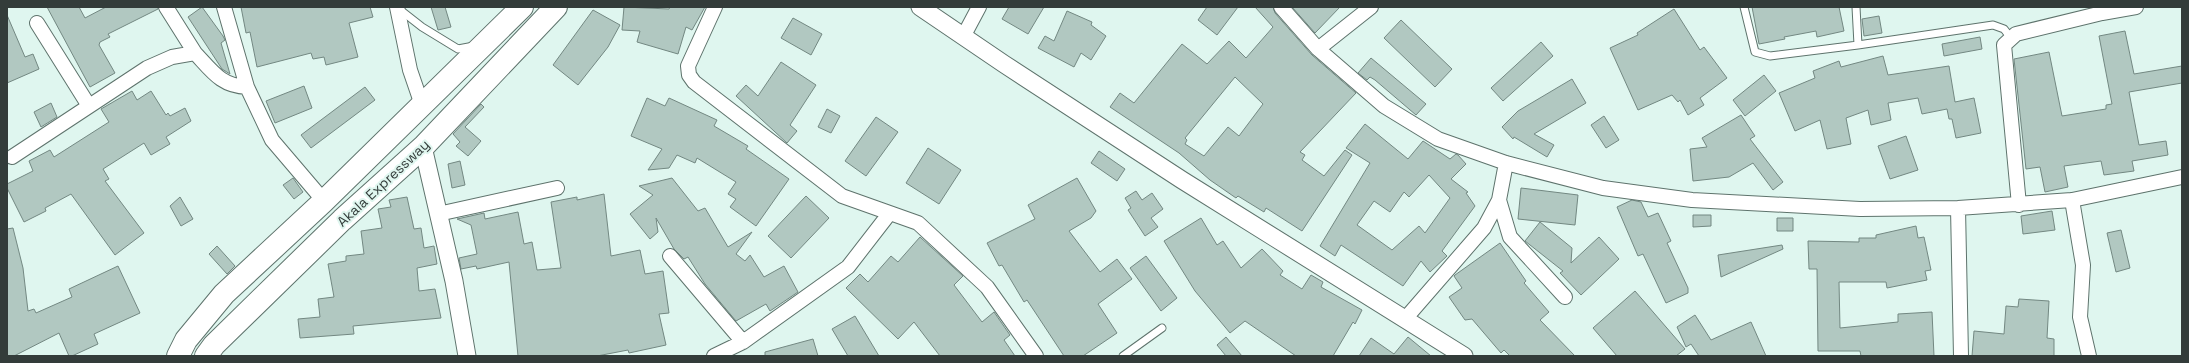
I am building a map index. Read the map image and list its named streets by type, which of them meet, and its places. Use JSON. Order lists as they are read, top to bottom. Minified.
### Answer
{"streets":{"main road":["Akala Expressway"]}}
